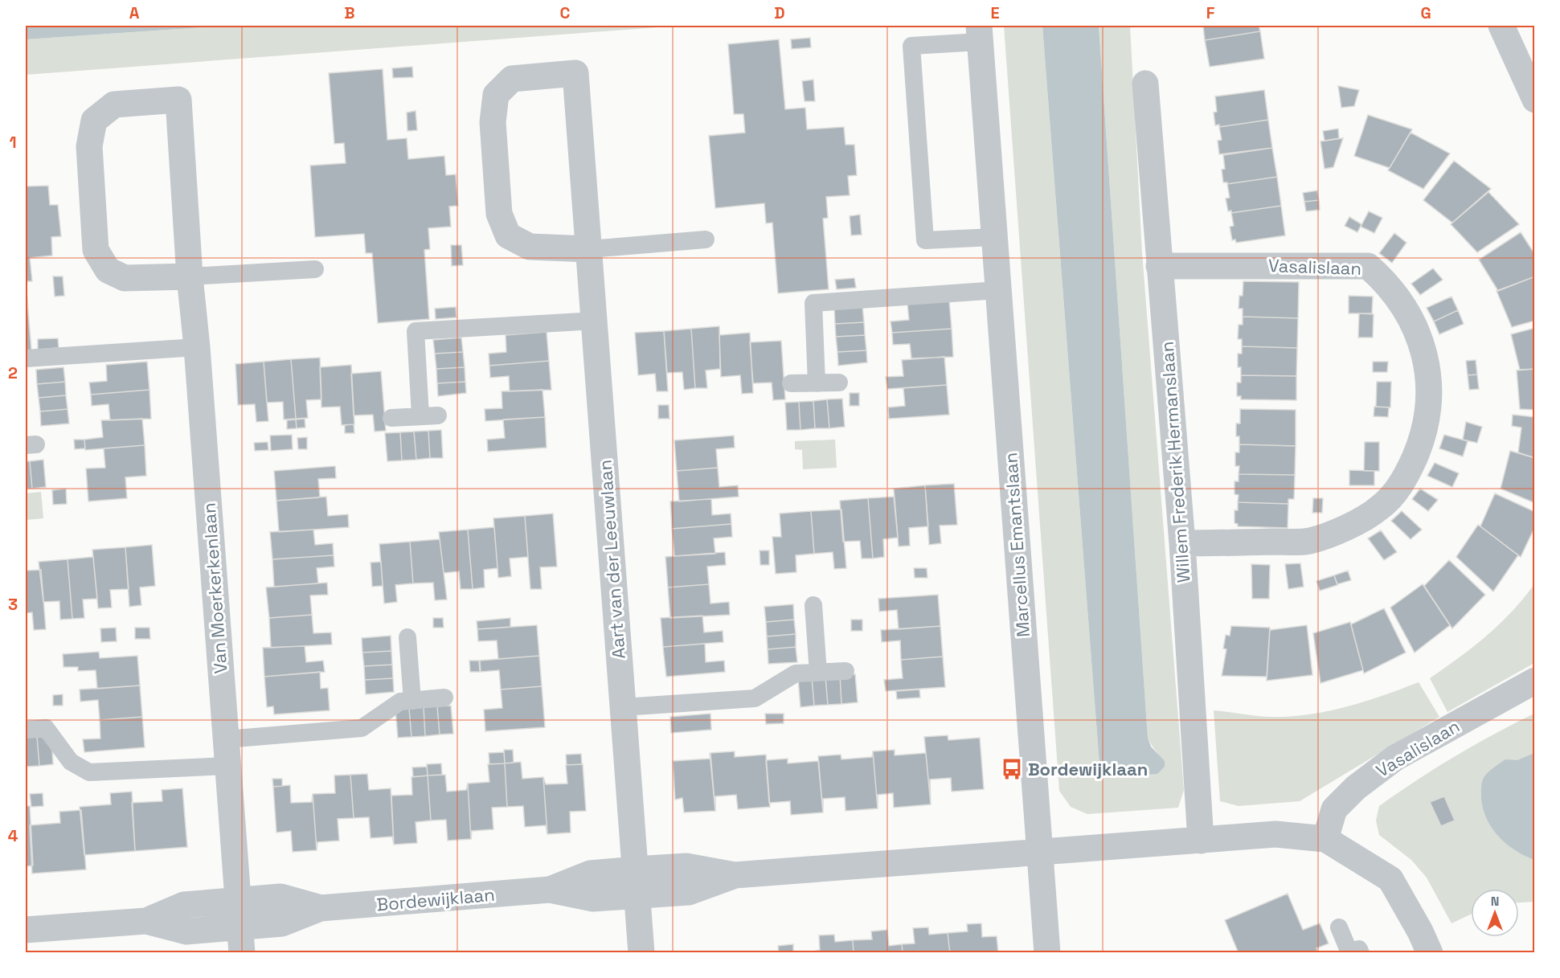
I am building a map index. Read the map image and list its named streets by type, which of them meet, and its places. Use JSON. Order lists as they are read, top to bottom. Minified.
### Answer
{"streets":{"street":["Vasalislaan","Willem Frederik Hermanslaan","Marcellus Emantslaan","Aart van der Leeuwlaan","Van Moerkerkenlaan","Bordewijklaan"]},"crossings":[["Vasalislaan","Willem Frederik Hermanslaan"],["Vasalislaan","Bordewijklaan"],["Willem Frederik Hermanslaan","Bordewijklaan"],["Marcellus Emantslaan","Bordewijklaan"],["Aart van der Leeuwlaan","Bordewijklaan"],["Van Moerkerkenlaan","Bordewijklaan"]],"places":{"bus stop":["Bordewijklaan"]},"north":"top","grid":{"columns":["A","B","C","D","E","F","G"],"rows":["1","2","3","4"]}}
